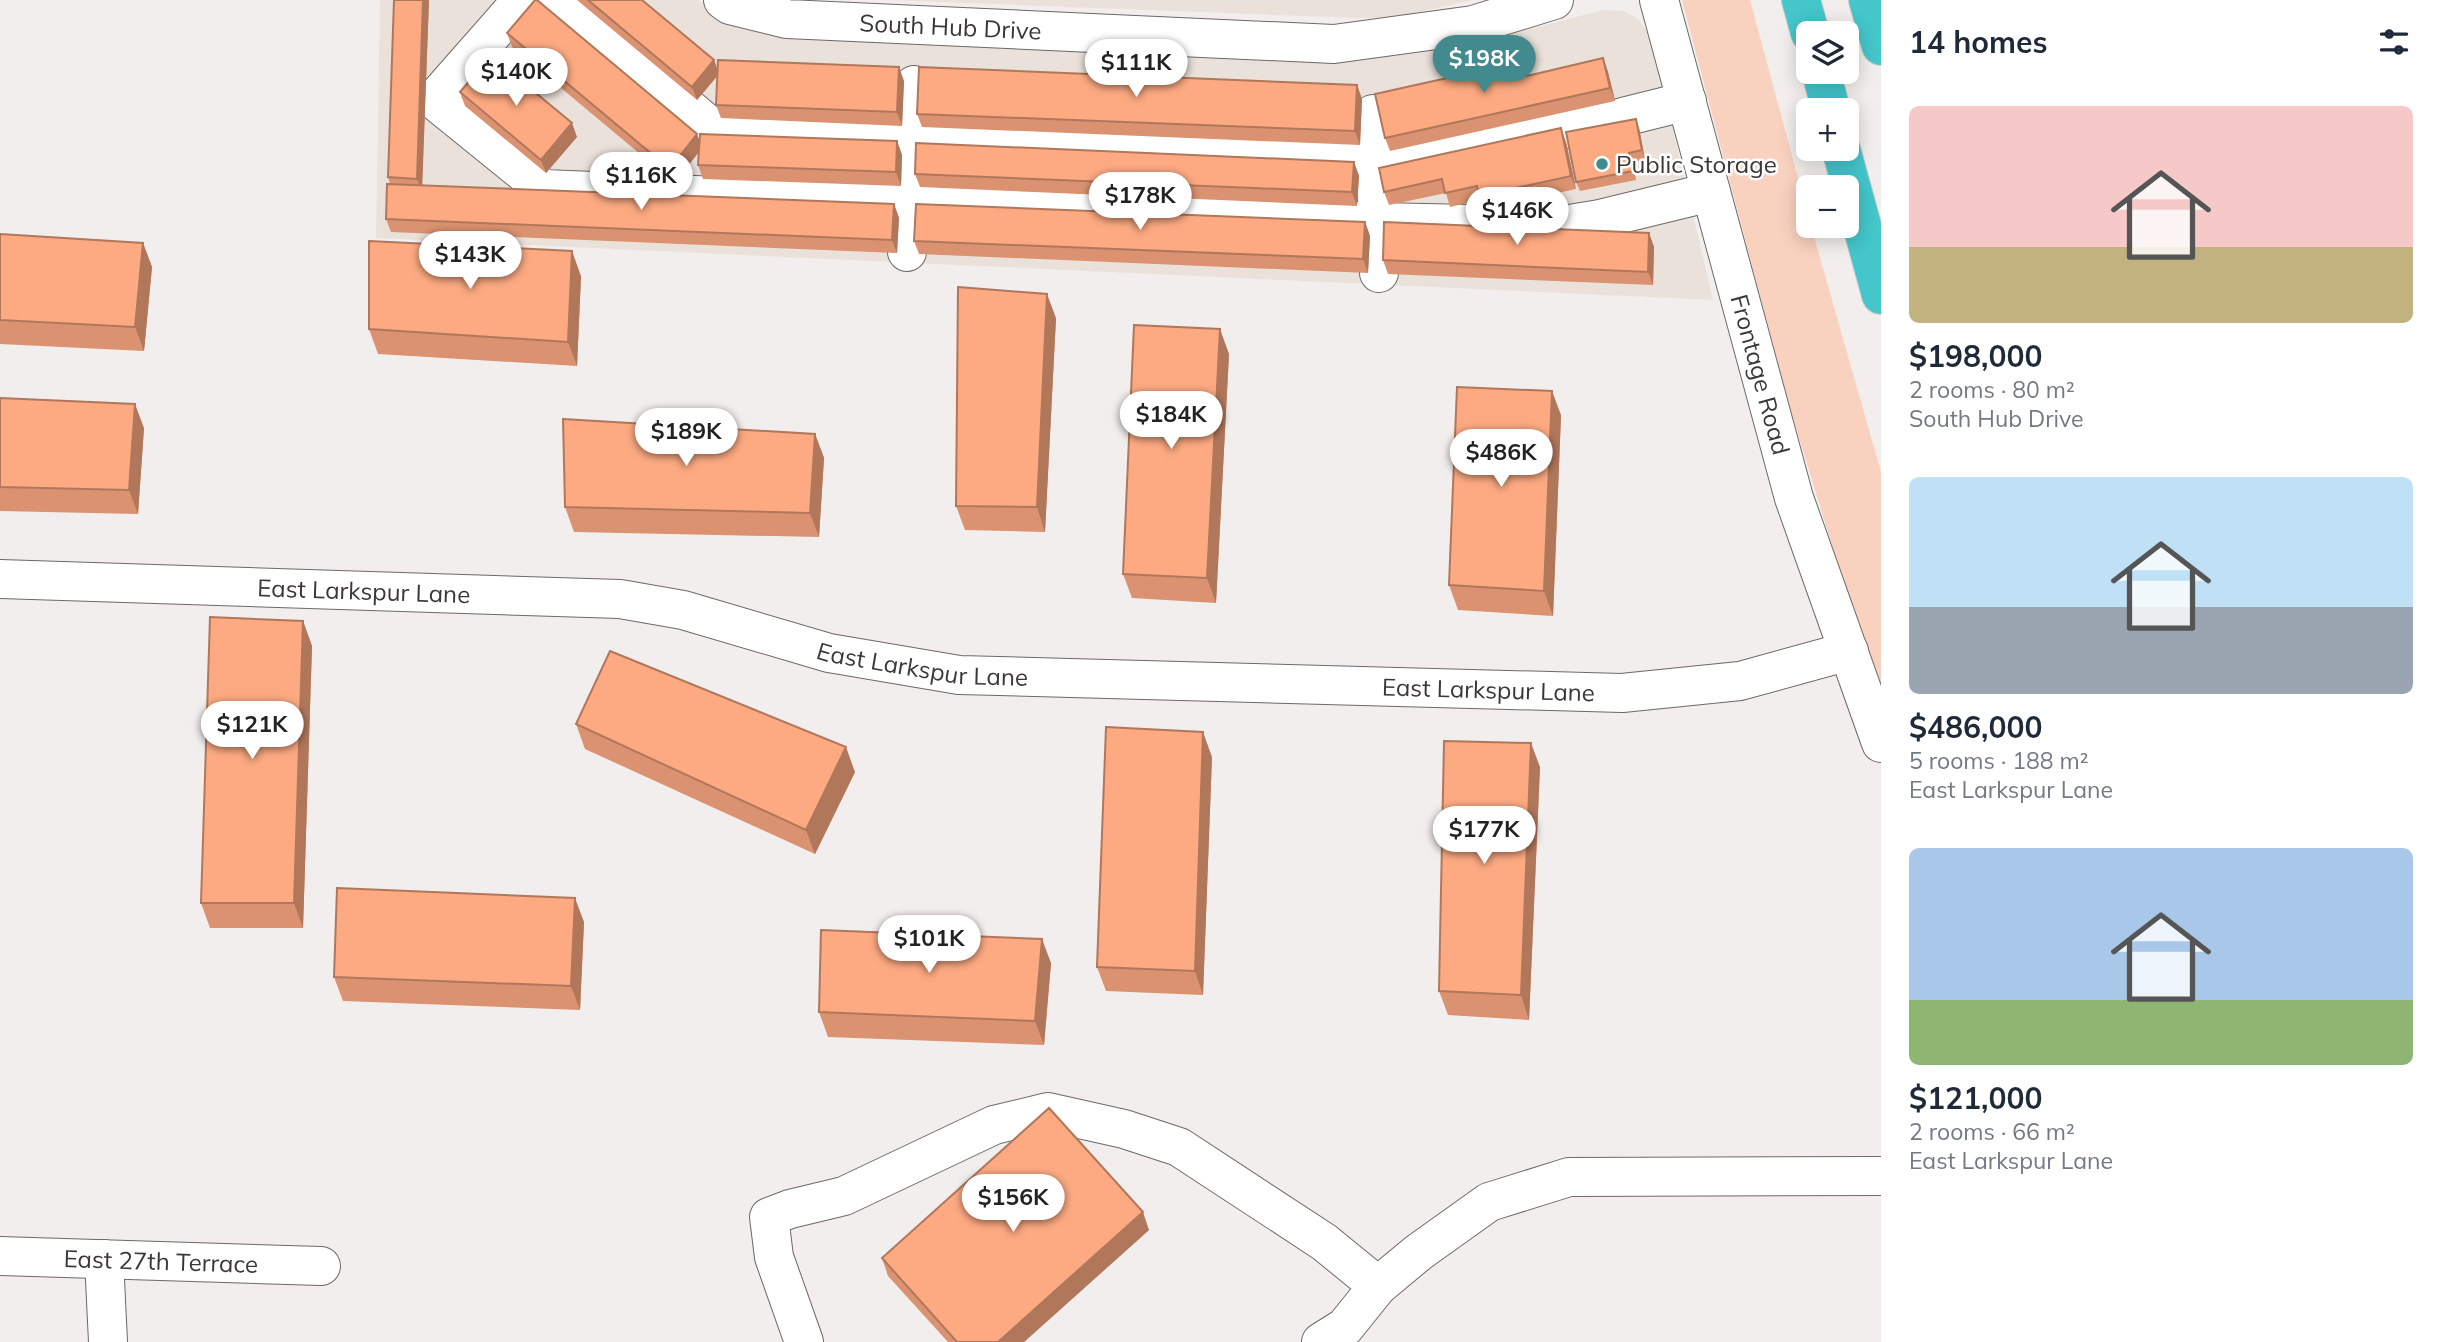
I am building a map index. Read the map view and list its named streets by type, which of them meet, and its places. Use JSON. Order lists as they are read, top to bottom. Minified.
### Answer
{"streets":{"street":["South Hub Drive","Frontage Road","East Larkspur Lane","East 27th Terrace"]},"crossings":[["Frontage Road","East Larkspur Lane"]],"places":["Public Storage"],"page":{"heading":"14 homes","map_buttons":["+","−"],"price":["$198K","$111K","$140K","$116K","$178K","$146K","$143K","$184K","$189K","$486K","$121K","$177K","$101K","$156K"],"list":[{"name":"$198,000","note":"2 rooms · 80 m² · South Hub Drive"},{"name":"$486,000","note":"5 rooms · 188 m² · East Larkspur Lane"},{"name":"$121,000","note":"2 rooms · 66 m² · East Larkspur Lane"}]}}
